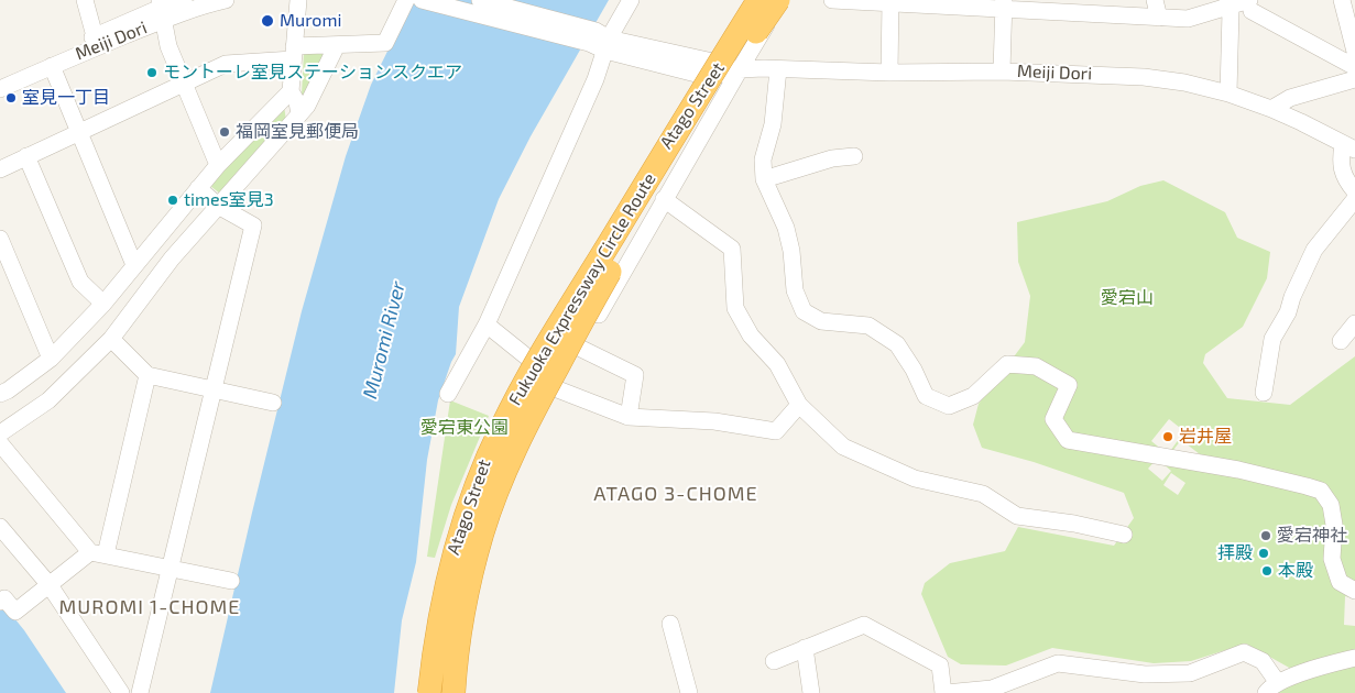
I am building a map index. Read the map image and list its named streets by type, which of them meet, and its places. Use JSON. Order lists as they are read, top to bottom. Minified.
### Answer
{"streets":{"highway":["Fukuoka Expressway Circle Route"],"street":["Meiji Dori","Atago Street"]},"crossings":[["Meiji Dori","Atago Street"],["Atago Street","Fukuoka Expressway Circle Route"]],"districts":["ATAGO 3-CHOME","MUROMI 1-CHOME"],"water":["Muromi River"],"parks":["愛宕山","愛宕東公園"],"places":["Muromi","モントーレ室見ステーションスクエア","室見一丁目","福岡室見郵便局","times室見3","岩井屋","愛宕神社","拝殿","本殿"]}
